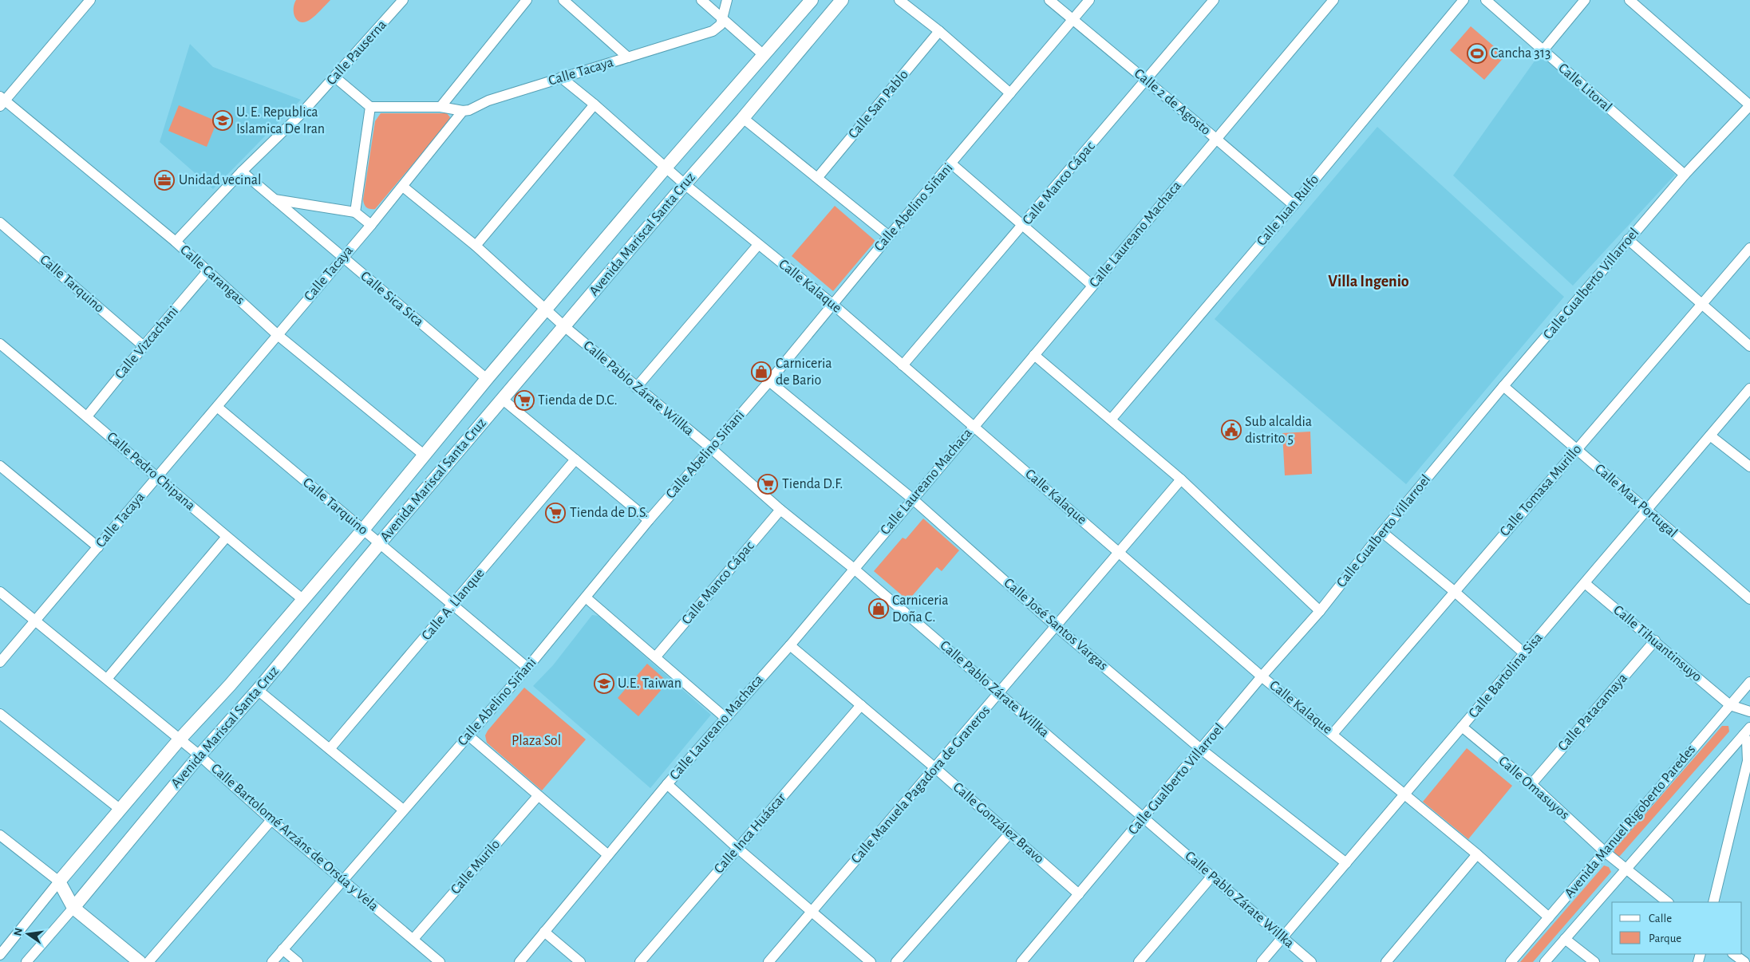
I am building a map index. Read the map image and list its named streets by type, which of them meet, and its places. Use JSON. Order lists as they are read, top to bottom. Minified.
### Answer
{"streets":{"main road":["Avenida Mariscal Santa Cruz"],"street":["Calle Pauserna","Calle Tacaya","Calle Litoral","Calle 2 de Agosto","Calle San Pablo","Calle Manco Cápac","Calle Abelino Siñani","Calle Juan Rulfo","Calle Laureano Machaca","Calle Carangas","Calle Tarquino","Calle Gualberto Villarroel","Calle Kalaque","Calle Sica Sica","Calle Vizcachani","Calle Pablo Zárate Willka","Calle Pedro Chipana","Calle Tomasa Murillo","Calle Max Portugal","Calle A. Llanque","Calle José Santos Vargas","Calle Tihuantinsuyo","Calle Bartolina Sisa","Calle Patacamaya","Calle Manuela Pagadora de Graneros","Calle Omasuyos","Avenida Manuel Rigoberto Paredes","Calle González Bravo","Calle Inca Huáscar","Calle Bartolomé Arzáns de Orsúa y Vela","Calle Murilo"]},"crossings":[["Calle Pauserna","Calle Carangas"],["Calle Pauserna","Calle Sica Sica"],["Calle Tacaya","Calle Carangas"],["Calle Tacaya","Calle Tarquino"],["Calle Tacaya","Calle Kalaque"],["Calle Tacaya","Calle Sica Sica"],["Calle Tacaya","Calle Pablo Zárate Willka"],["Calle Tacaya","Calle Pedro Chipana"],["Calle Tacaya","Calle Bartolomé Arzáns de Orsúa y Vela"],["Calle Litoral","Calle Gualberto Villarroel"],["Calle 2 de Agosto","Calle Manco Cápac"],["Calle 2 de Agosto","Calle Abelino Siñani"],["Calle 2 de Agosto","Calle Juan Rulfo"],["Calle 2 de Agosto","Calle Laureano Machaca"],["Calle Manco Cápac","Calle Kalaque"],["Calle Manco Cápac","Calle Pablo Zárate Willka"],["Calle Abelino Siñani","Calle Tarquino"],["Calle Abelino Siñani","Calle Kalaque"],["Calle Abelino Siñani","Calle Pablo Zárate Willka"],["Calle Abelino Siñani","Calle José Santos Vargas"],["Calle Abelino Siñani","Calle Bartolomé Arzáns de Orsúa y Vela"],["Avenida Mariscal Santa Cruz","Calle Carangas"],["Avenida Mariscal Santa Cruz","Calle Tarquino"],["Avenida Mariscal Santa Cruz","Calle Kalaque"],["Avenida Mariscal Santa Cruz","Calle Sica Sica"],["Avenida Mariscal Santa Cruz","Calle Pablo Zárate Willka"],["Avenida Mariscal Santa Cruz","Calle Pedro Chipana"],["Avenida Mariscal Santa Cruz","Calle Bartolomé Arzáns de Orsúa y Vela"],["Calle Laureano Machaca","Calle Kalaque"],["Calle Laureano Machaca","Calle Pablo Zárate Willka"],["Calle Laureano Machaca","Calle José Santos Vargas"],["Calle Laureano Machaca","Calle González Bravo"],["Calle Carangas","Calle Vizcachani"],["Calle Tarquino","Calle Vizcachani"],["Calle Tarquino","Calle A. Llanque"],["Calle Gualberto Villarroel","Calle Kalaque"],["Calle Gualberto Villarroel","Calle Pablo Zárate Willka"],["Calle Gualberto Villarroel","Calle Max Portugal"],["Calle Gualberto Villarroel","Calle José Santos Vargas"],["Calle Gualberto Villarroel","Calle González Bravo"],["Calle Kalaque","Calle Tomasa Murillo"],["Calle Kalaque","Calle Bartolina Sisa"],["Calle Kalaque","Calle Manuela Pagadora de Graneros"],["Calle Kalaque","Avenida Manuel Rigoberto Paredes"],["Calle Vizcachani","Calle Pedro Chipana"],["Calle Pablo Zárate Willka","Calle Bartolina Sisa"],["Calle Pablo Zárate Willka","Calle Manuela Pagadora de Graneros"],["Calle Tomasa Murillo","Calle Max Portugal"],["Calle Max Portugal","Calle Bartolina Sisa"],["Calle José Santos Vargas","Calle Bartolina Sisa"],["Calle José Santos Vargas","Calle Manuela Pagadora de Graneros"],["Calle Tihuantinsuyo","Calle Bartolina Sisa"],["Calle Tihuantinsuyo","Calle Patacamaya"],["Calle Tihuantinsuyo","Avenida Manuel Rigoberto Paredes"],["Calle Bartolina Sisa","Calle Omasuyos"],["Calle Patacamaya","Calle Omasuyos"],["Calle Manuela Pagadora de Graneros","Calle González Bravo"],["Calle Omasuyos","Avenida Manuel Rigoberto Paredes"],["Calle González Bravo","Calle Inca Huáscar"],["Calle Bartolomé Arzáns de Orsúa y Vela","Calle Murilo"]],"districts":["Villa Ingenio"],"parks":["Plaza Sol"],"places":{"sports":["Cancha 313"],"school or university":["U. E. Republica Islamica De Iran","U.E. Taiwan"],"office":["Unidad vecinal"],"shop":["Carniceria de Bario","Carniceria Doña C."],"supermarket":["Tienda de D.C.","Tienda D.F.","Tienda de D.S."],"public building":["Sub alcaldia distrito 5"]},"legend":["Calle","Parque"],"north":"left"}
